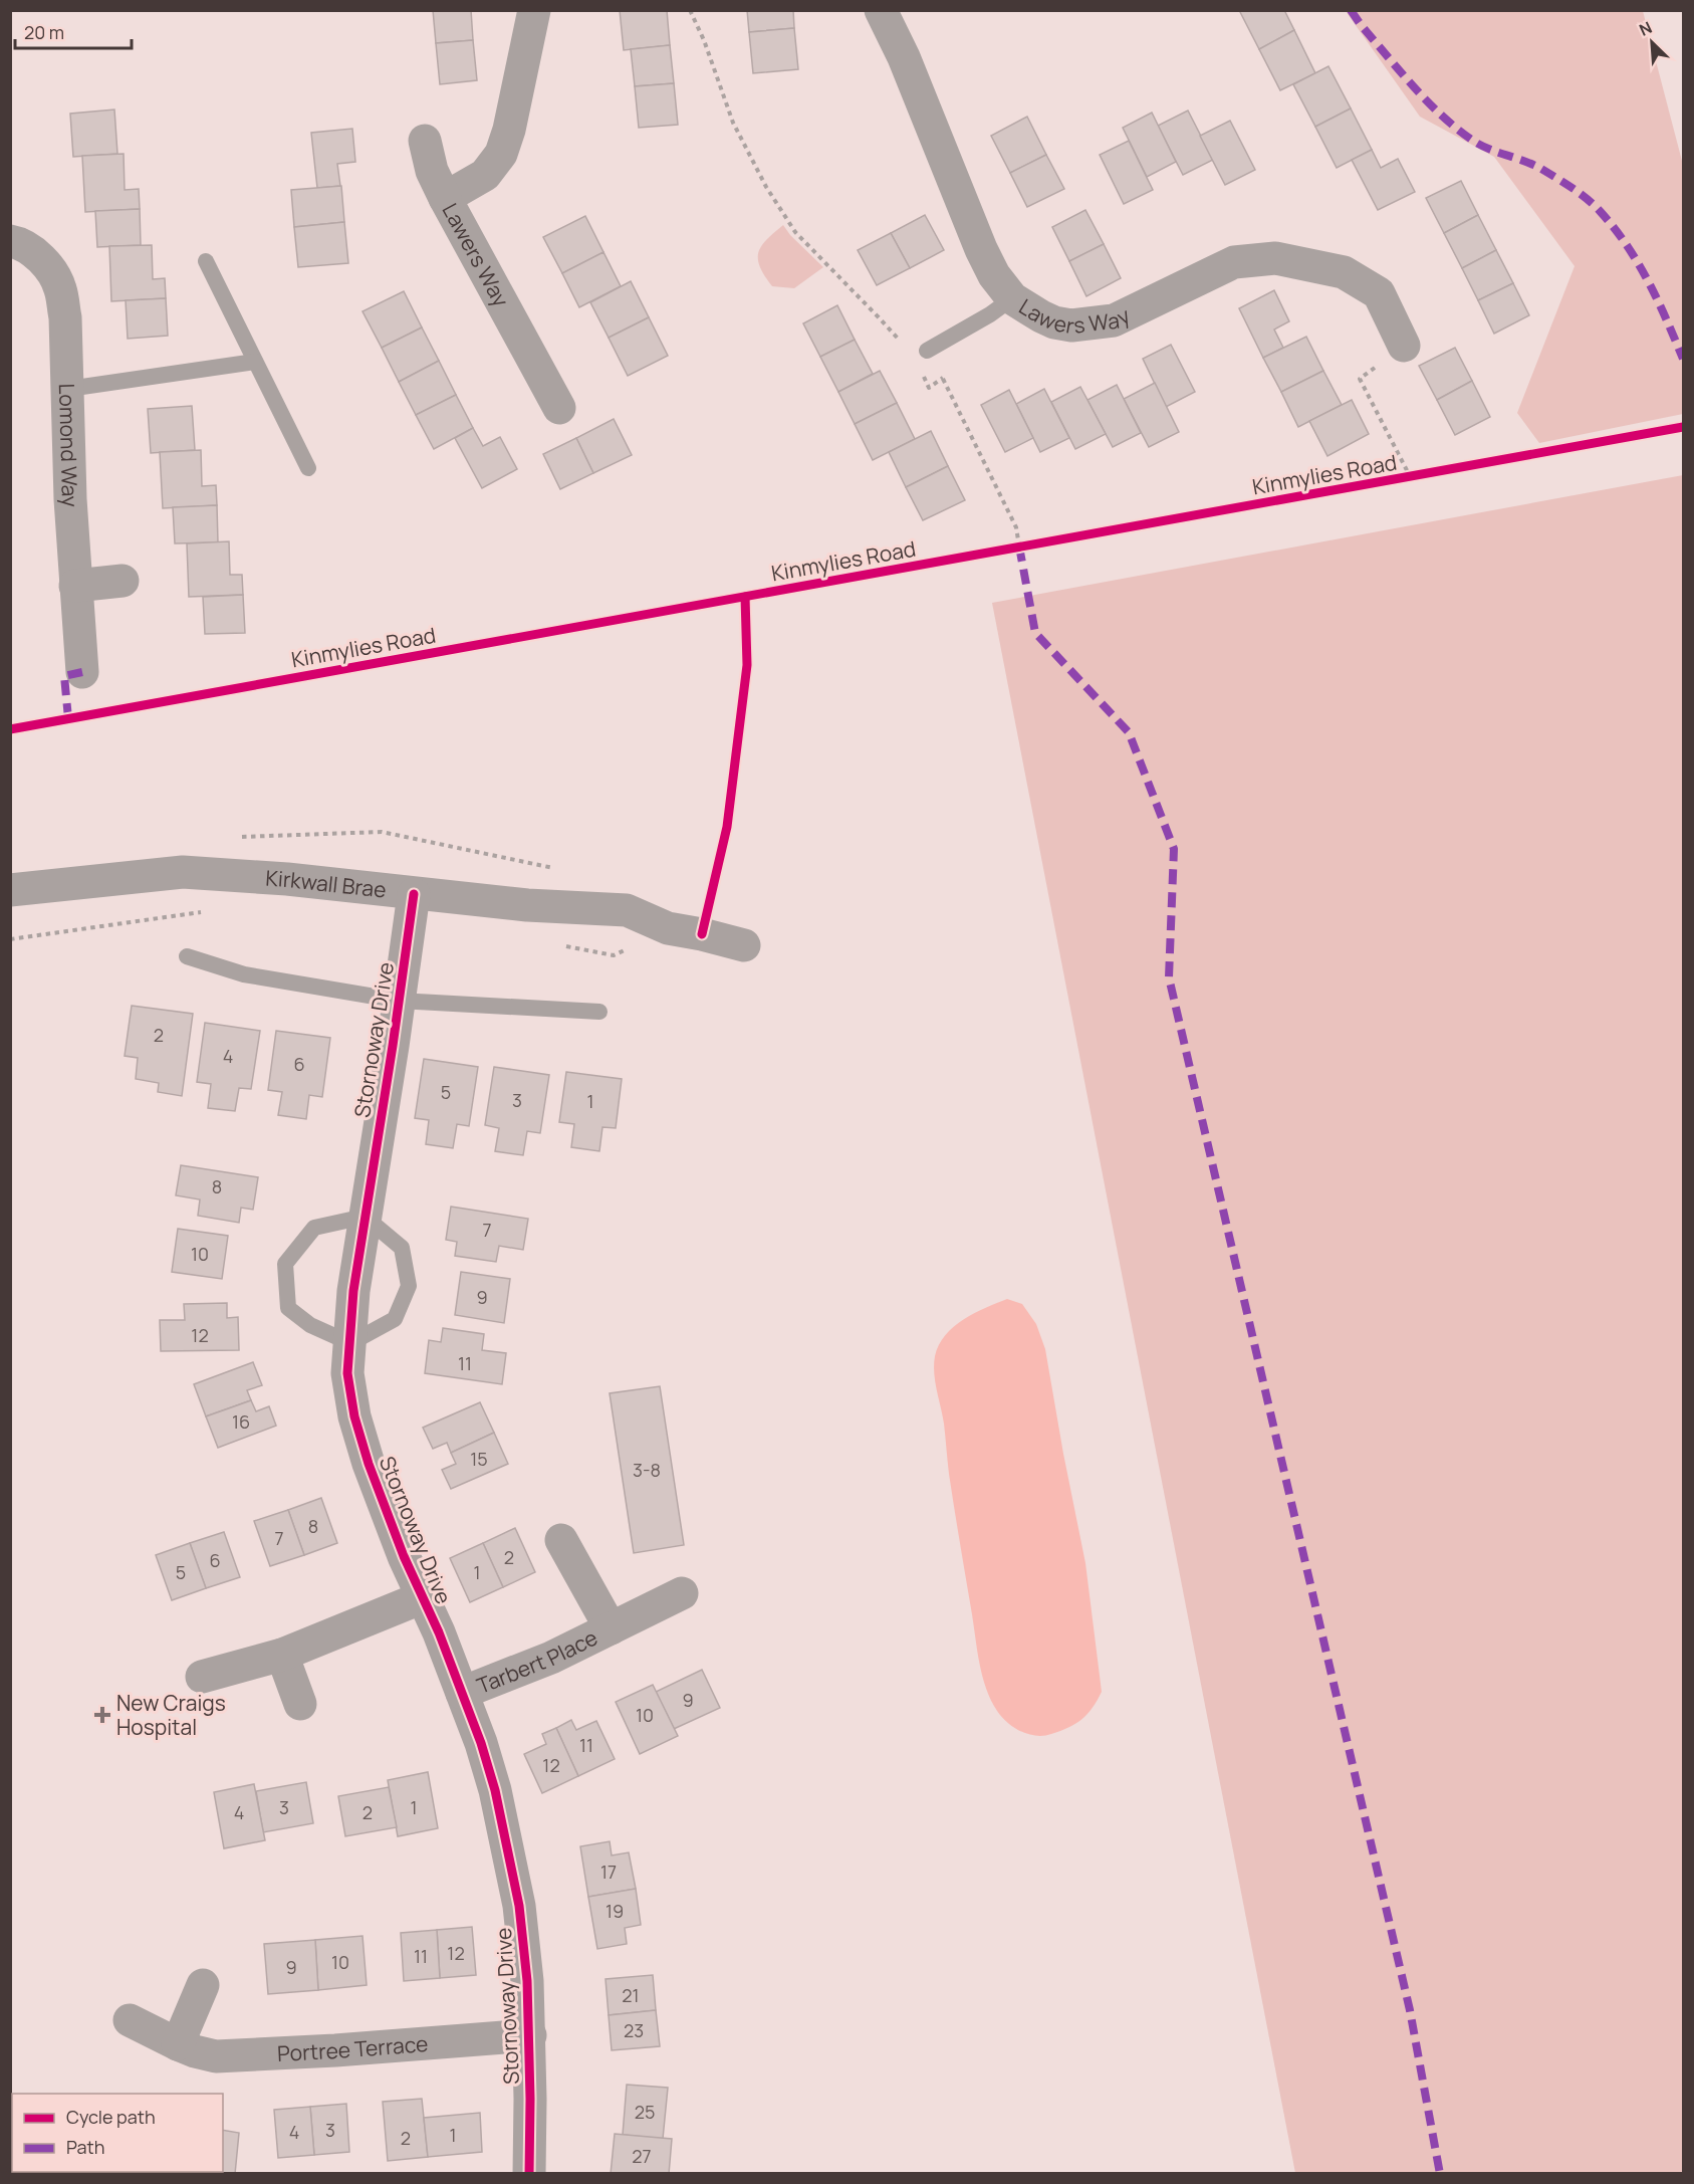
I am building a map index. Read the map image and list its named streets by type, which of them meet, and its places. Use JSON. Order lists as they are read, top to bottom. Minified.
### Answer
{"streets":{"street":["Lawers Way","Lomond Way","Kirkwall Brae","Stornoway Drive","Tarbert Place","Portree Terrace"],"cycle path":["Kinmylies Road"]},"crossings":[["Kirkwall Brae","Stornoway Drive"],["Stornoway Drive","Tarbert Place"],["Stornoway Drive","Portree Terrace"]],"places":{"health":["New Craigs Hospital"]},"house_numbers":["2","4","6","5","3","1","8","7","10","9","12","11","16","15","3-8","8","7","2","6","5","1","9","10","11","12","3","1","4","2","17","19","12","11","10","9","21","23","25","3","4","1","2","27"],"legend":["Cycle path","Path"],"scale_bar":"20 m","north":"top left"}
